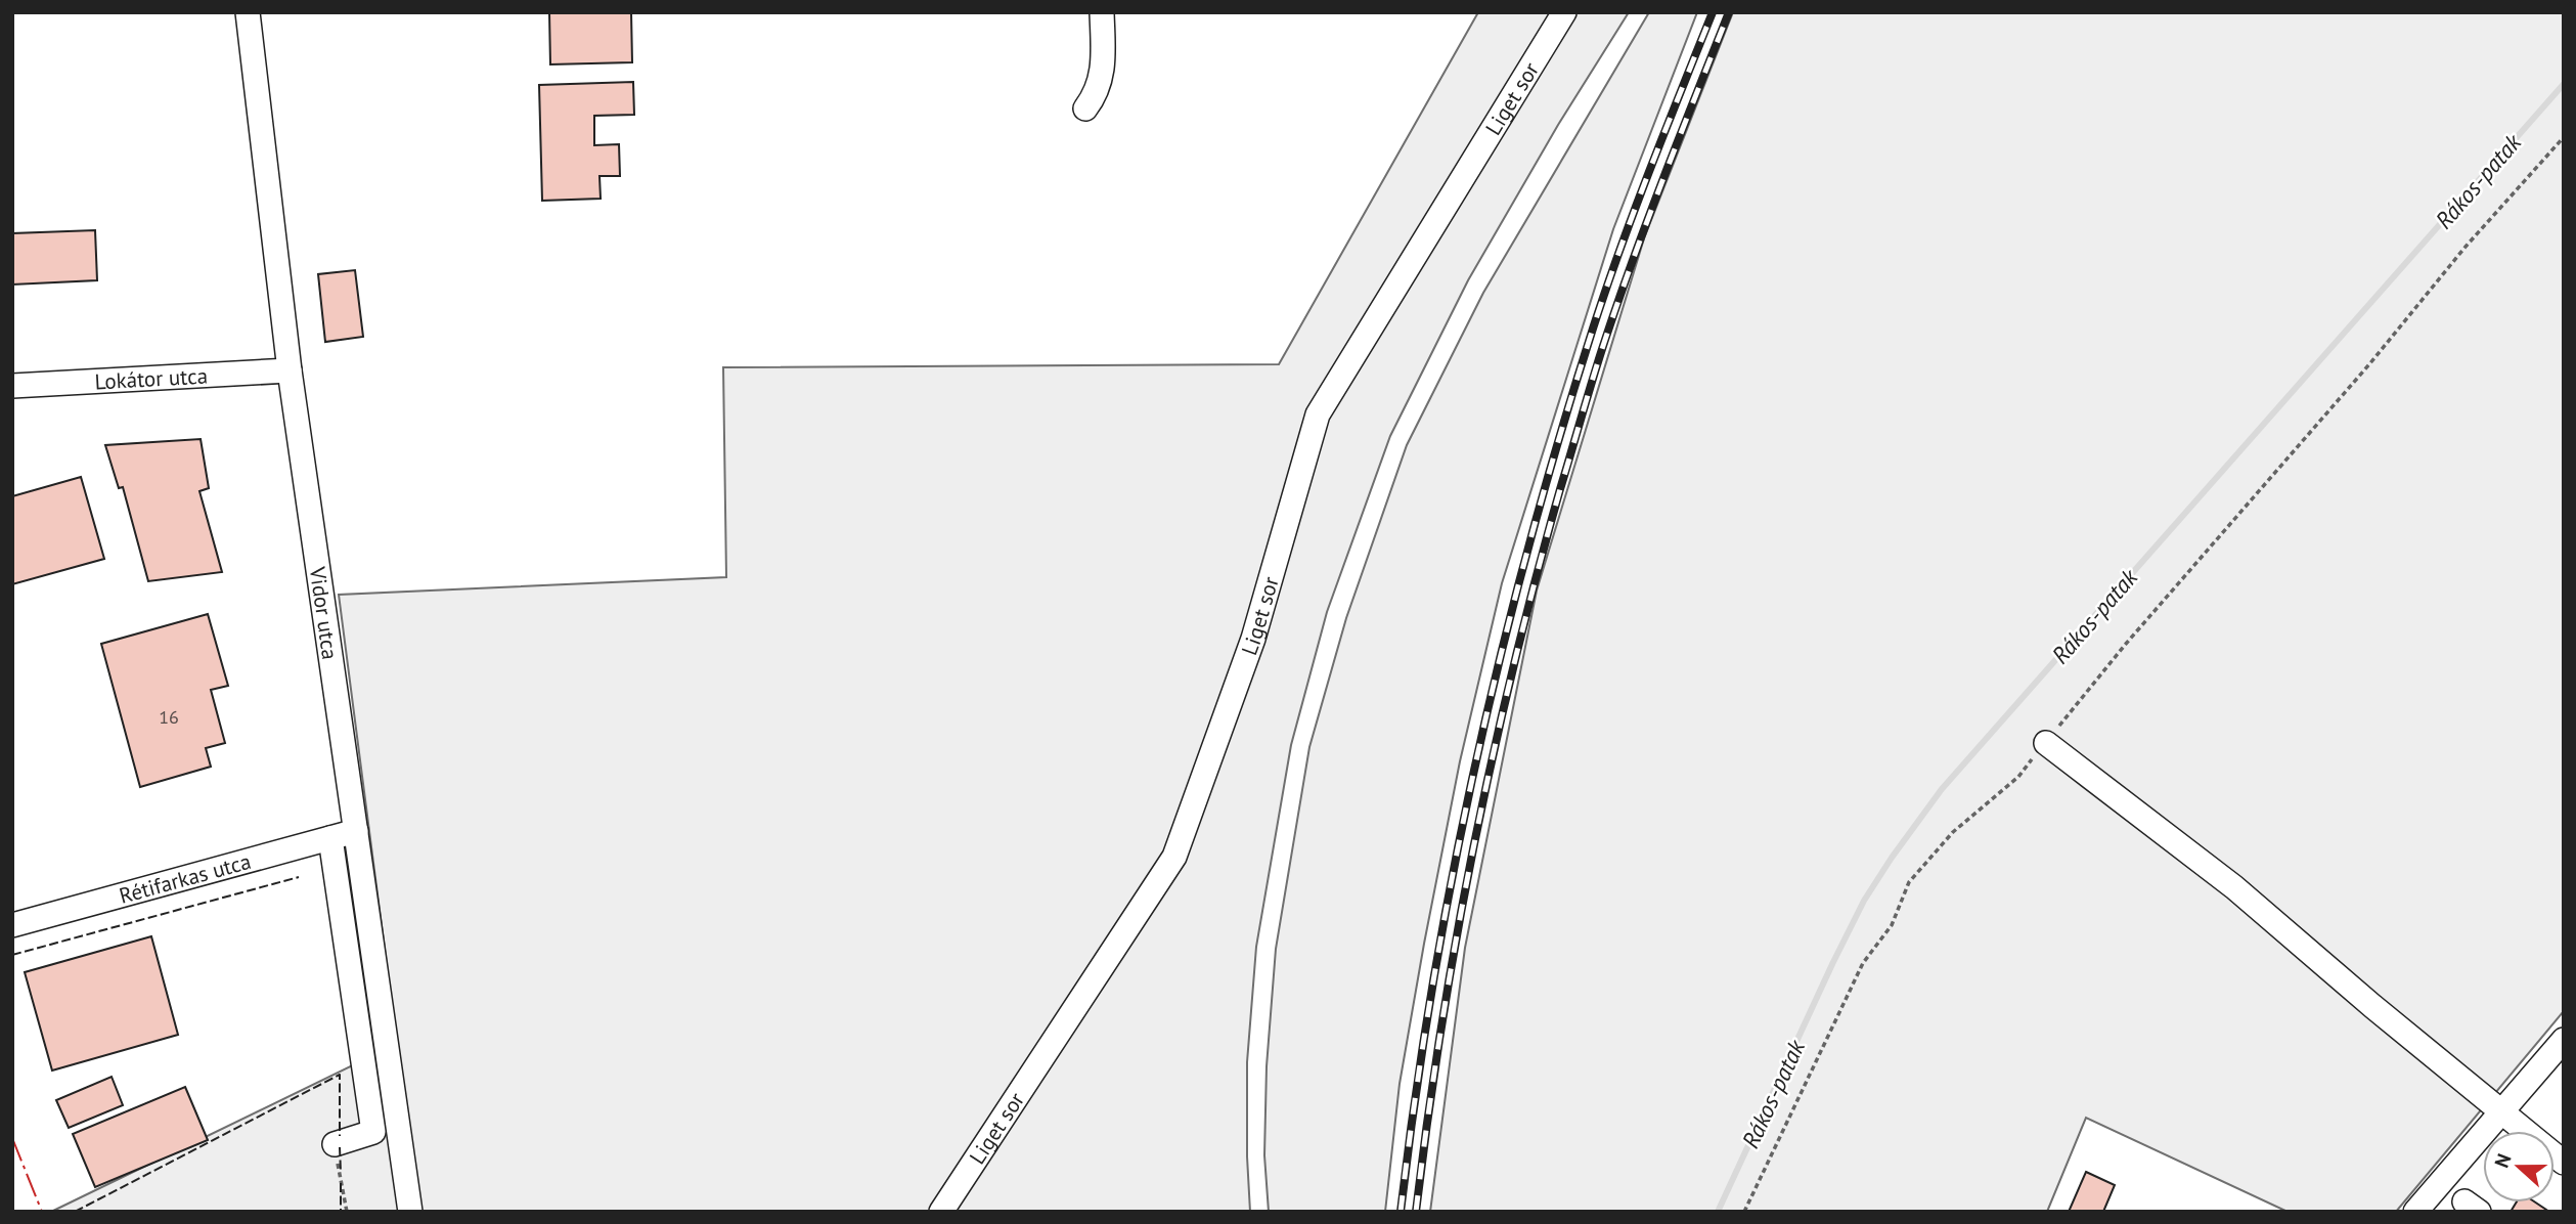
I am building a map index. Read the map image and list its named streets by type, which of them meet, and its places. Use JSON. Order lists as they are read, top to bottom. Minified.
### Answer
{"streets":{"street":["Liget sor","Lokátor utca","Vidor utca","Rétifarkas utca"]},"crossings":[["Lokátor utca","Vidor utca"],["Vidor utca","Rétifarkas utca"]],"water":["Rákos-patak"],"house_numbers":["16"],"north":"left"}
